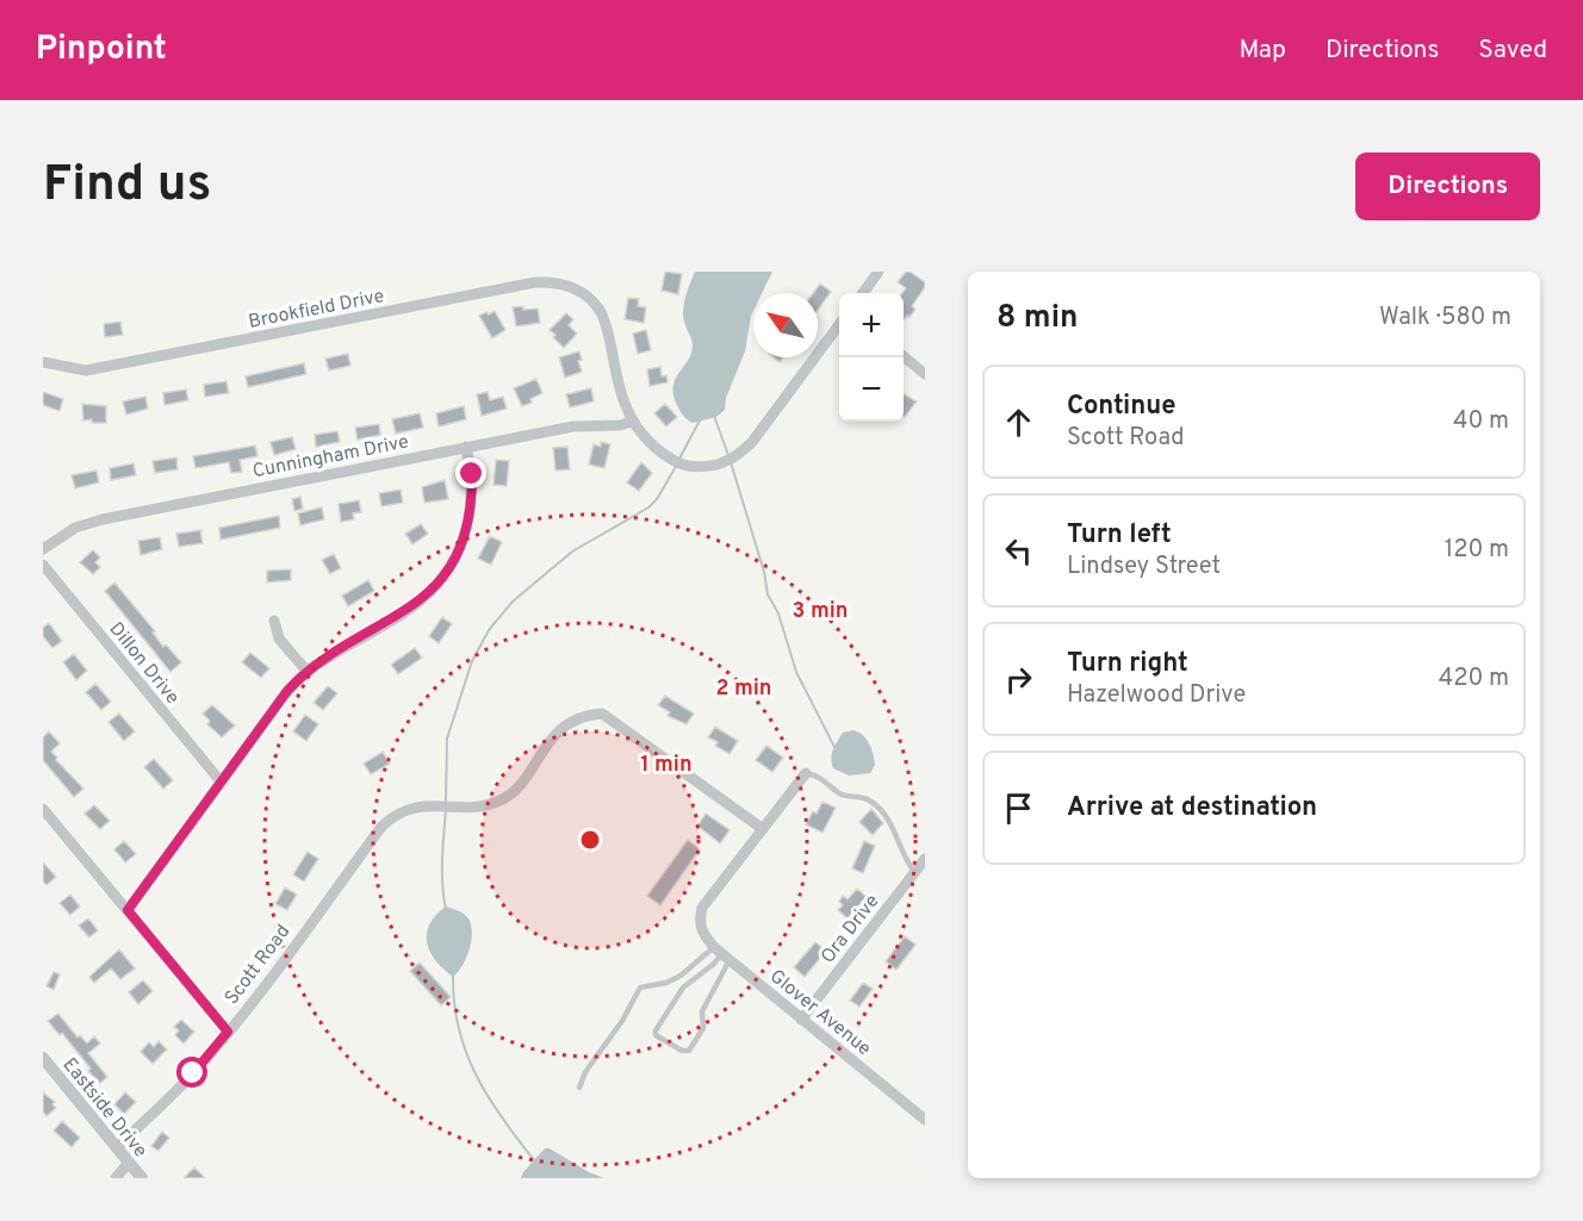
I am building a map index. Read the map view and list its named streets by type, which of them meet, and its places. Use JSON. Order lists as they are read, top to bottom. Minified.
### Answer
{"streets":{"street":["Brookfield Drive","Cunningham Drive","Dillon Drive","Ora Drive","Scott Road","Glover Avenue","Eastside Drive"]},"crossings":[["Brookfield Drive","Cunningham Drive"],["Ora Drive","Glover Avenue"],["Scott Road","Glover Avenue"],["Scott Road","Eastside Drive"]],"north":"top left","page":{"header":"Pinpoint","nav":["Map","Directions","Saved"],"buttons":"Directions","title":"Find us","heading":["8 min","Walk · 580 m"],"map_buttons":["+","−"],"list":[["Continue","Scott Road","40 m"],["Turn left","Lindsey Street","120 m"],["Turn right","Hazelwood Drive","420 m"],"Arrive at destination"]},"rings":["3 min","2 min","1 min"]}
